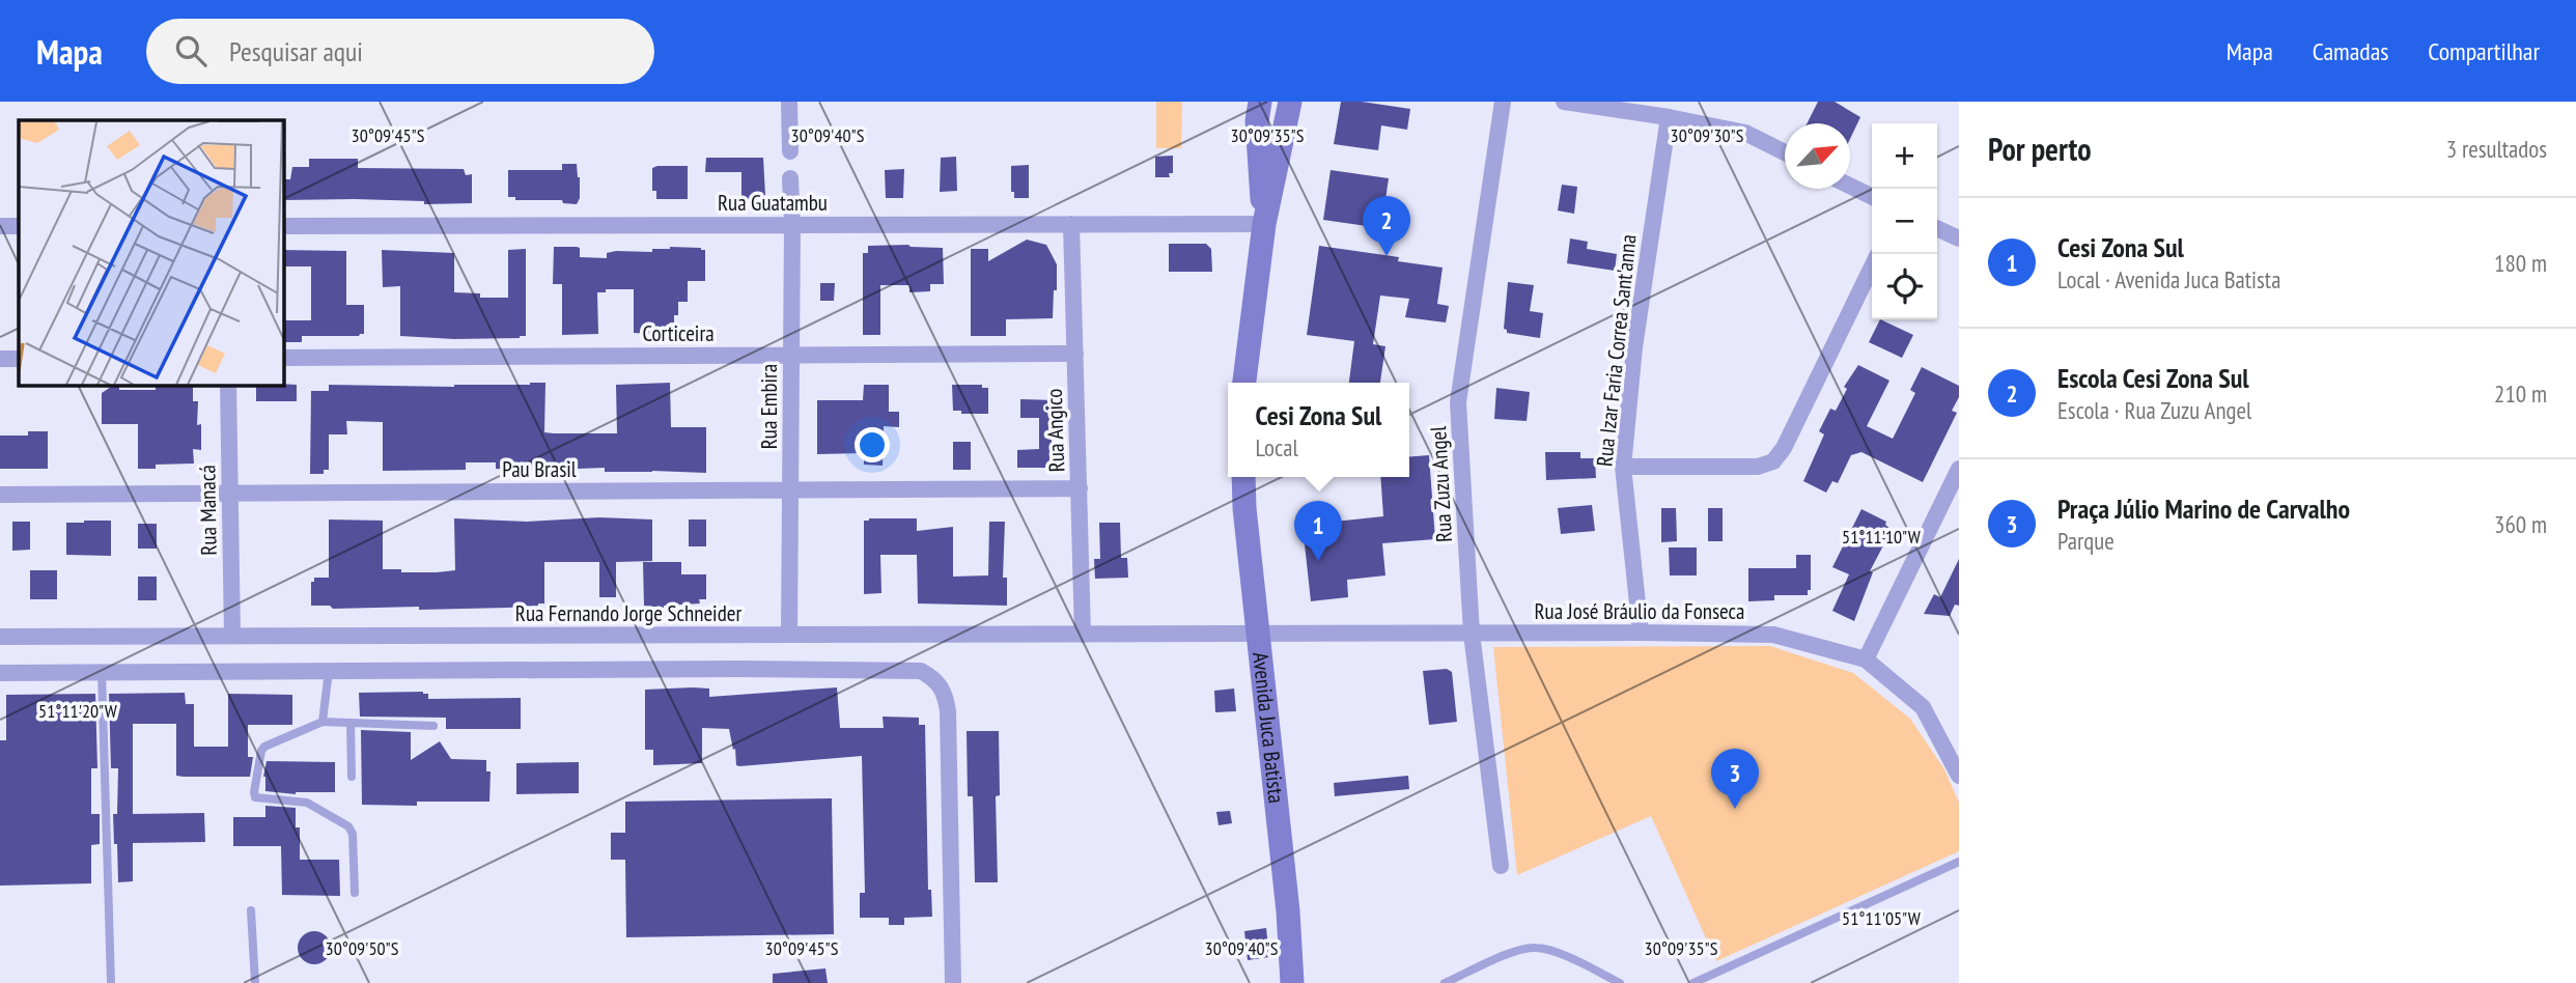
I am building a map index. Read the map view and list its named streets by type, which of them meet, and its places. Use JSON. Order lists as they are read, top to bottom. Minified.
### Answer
{"streets":{"main road":["Avenida Juca Batista"],"street":["Rua Guatambu","Corticeira","Rua Izar Faria Correa Sant'anna","Rua Embira","Rua Angico","Pau Brasil","Rua Zuzu Angel","Rua Manacá","Rua José Bráulio da Fonseca","Rua Fernando Jorge Schneider"]},"crossings":[["Rua Guatambu","Rua Embira"],["Rua Guatambu","Rua Angico"],["Corticeira","Rua Embira"],["Corticeira","Rua Angico"],["Rua Izar Faria Correa Sant'anna","Rua José Bráulio da Fonseca"],["Rua Embira","Pau Brasil"],["Rua Embira","Rua Fernando Jorge Schneider"],["Rua Angico","Pau Brasil"],["Rua Angico","Rua Fernando Jorge Schneider"],["Pau Brasil","Rua Manacá"],["Rua Zuzu Angel","Rua José Bráulio da Fonseca"],["Rua Manacá","Rua Fernando Jorge Schneider"],["Rua José Bráulio da Fonseca","Rua Fernando Jorge Schneider"],["Rua José Bráulio da Fonseca","Avenida Juca Batista"],["Rua Fernando Jorge Schneider","Avenida Juca Batista"]],"north":"top right","page":{"header":"Mapa","search":"Pesquisar aqui","nav":["Mapa","Camadas","Compartilhar"],"heading":["Por perto","3 resultados"],"map_buttons":["+","−"],"pins":["2","1","3"],"list":[{"mark":"1","name":"Cesi Zona Sul","note":"Local · Avenida Juca Batista","value":"180 m"},{"mark":"2","name":"Escola Cesi Zona Sul","note":"Escola · Rua Zuzu Angel","value":"210 m"},{"mark":"3","name":"Praça Júlio Marino de Carvalho","note":"Parque","value":"360 m"}],"popup":["Cesi Zona Sul","Local"]},"coordinates":["30°09'45\"S","30°09'40\"S","30°09'35\"S","30°09'30\"S","51°11'10\"W","51°11'20\"W","51°11'05\"W","30°09'50\"S"]}
